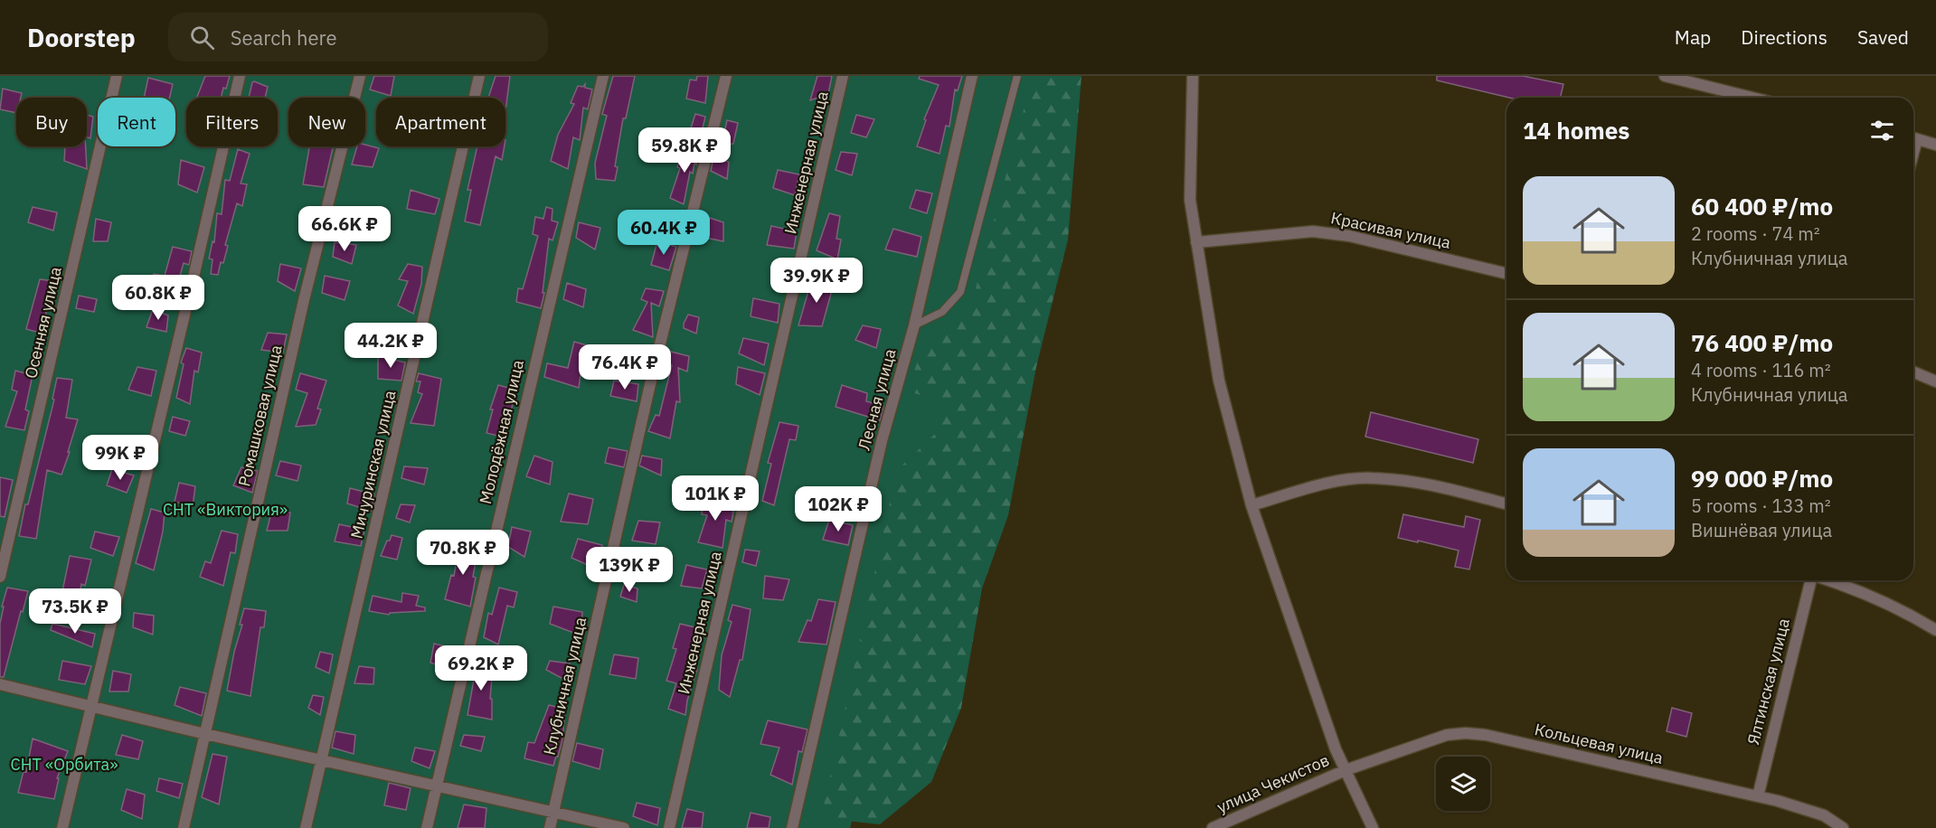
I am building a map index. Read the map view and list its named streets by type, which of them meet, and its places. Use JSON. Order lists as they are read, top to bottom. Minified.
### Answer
{"streets":{"street":["Инженерная улица","Красивая улица","Осенняя улица","Лесная улица","Ромашковая улица","Молодёжная улица","Мичуринская улица","Ялтинская улица","Клубничная улица","Кольцевая улица","улица Чекистов"]},"crossings":[["Ялтинская улица","Кольцевая улица"],["Кольцевая улица","улица Чекистов"]],"parks":["СНТ «Виктория»","СНТ «Орбита»"],"page":{"header":"Doorstep","search":"Search here","nav":["Map","Directions","Saved"],"chip":["Buy","Rent","Filters","New","Apartment"],"heading":"14 homes","price":["59.8K ₽","66.6K ₽","60.4K ₽","39.9K ₽","60.8K ₽","44.2K ₽","76.4K ₽","99K ₽","101K ₽","102K ₽","70.8K ₽","139K ₽","73.5K ₽","69.2K ₽"],"list":[{"name":"60 400 ₽/mo","note":"2 rooms · 74 m² · Клубничная улица"},{"name":"76 400 ₽/mo","note":"4 rooms · 116 m² · Клубничная улица"},{"name":"99 000 ₽/mo","note":"5 rooms · 133 m² · Вишнёвая улица"}]}}
